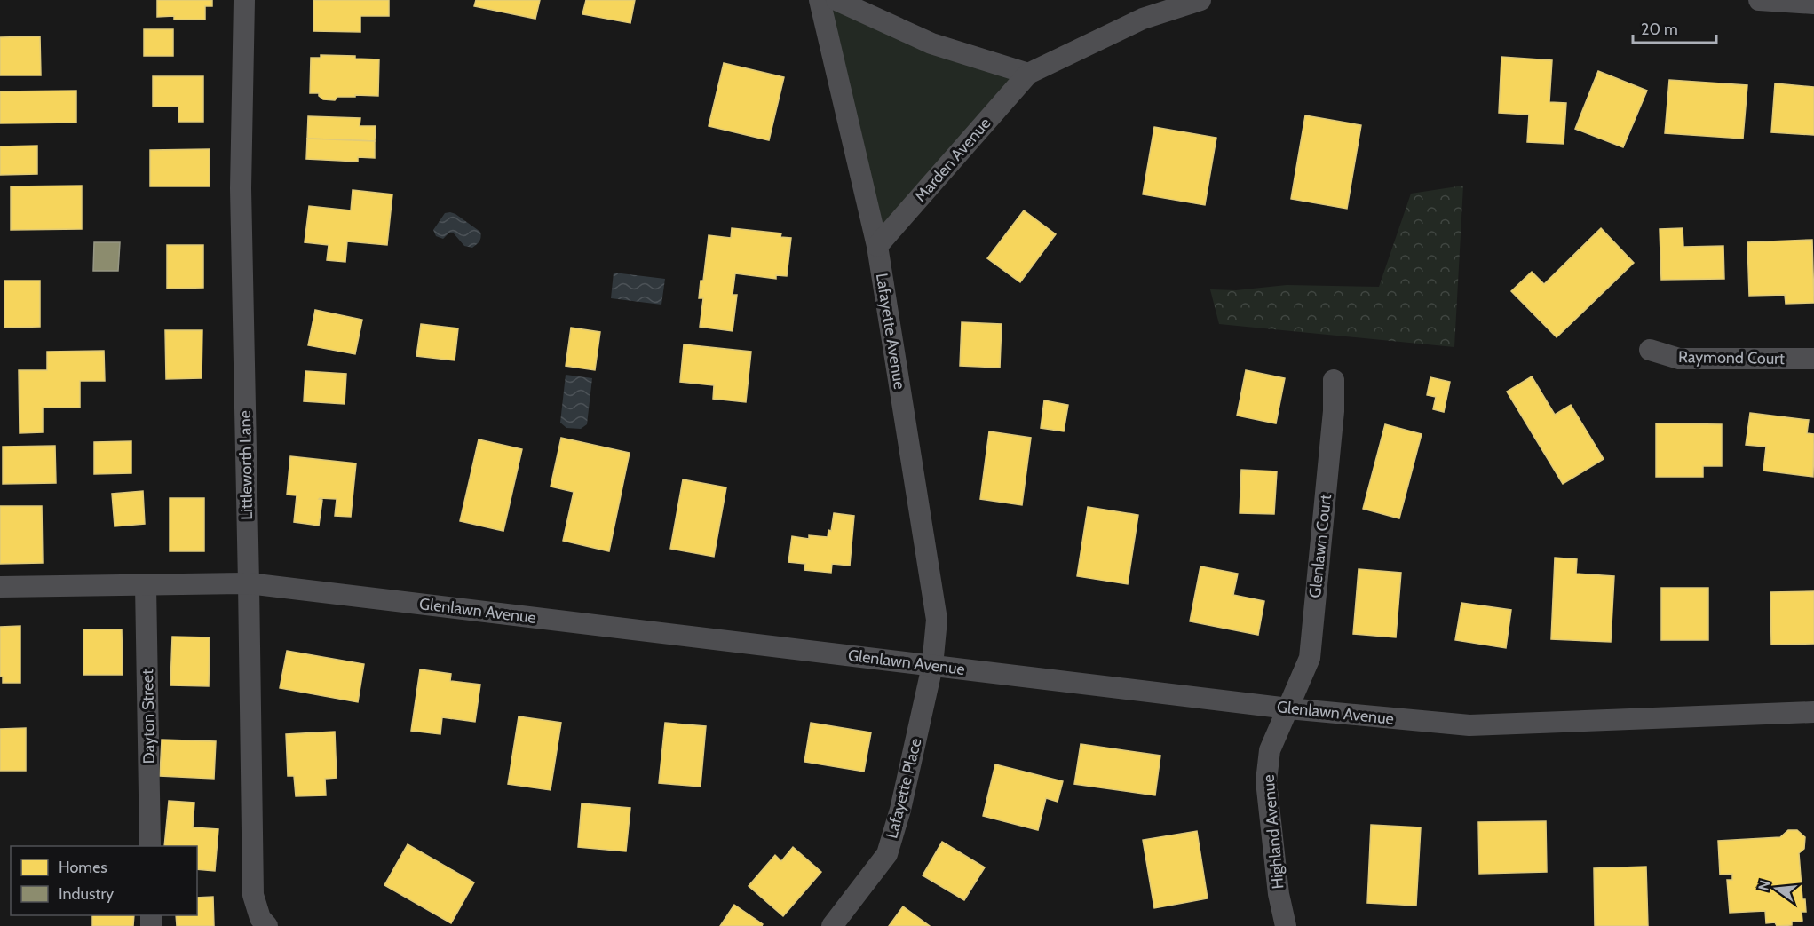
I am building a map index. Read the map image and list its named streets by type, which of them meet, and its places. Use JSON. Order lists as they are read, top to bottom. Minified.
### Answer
{"streets":{"street":["Marden Avenue","Lafayette Avenue","Raymond Court","Littleworth Lane","Glenlawn Court","Glenlawn Avenue","Dayton Street","Lafayette Place","Highland Avenue"]},"crossings":[["Marden Avenue","Lafayette Avenue"],["Lafayette Avenue","Glenlawn Avenue"],["Lafayette Avenue","Lafayette Place"],["Littleworth Lane","Glenlawn Avenue"],["Glenlawn Court","Glenlawn Avenue"],["Glenlawn Court","Highland Avenue"],["Glenlawn Avenue","Dayton Street"],["Glenlawn Avenue","Lafayette Place"],["Glenlawn Avenue","Highland Avenue"]],"legend":["Homes","Industry"],"scale_bar":"20 m","north":"left"}
